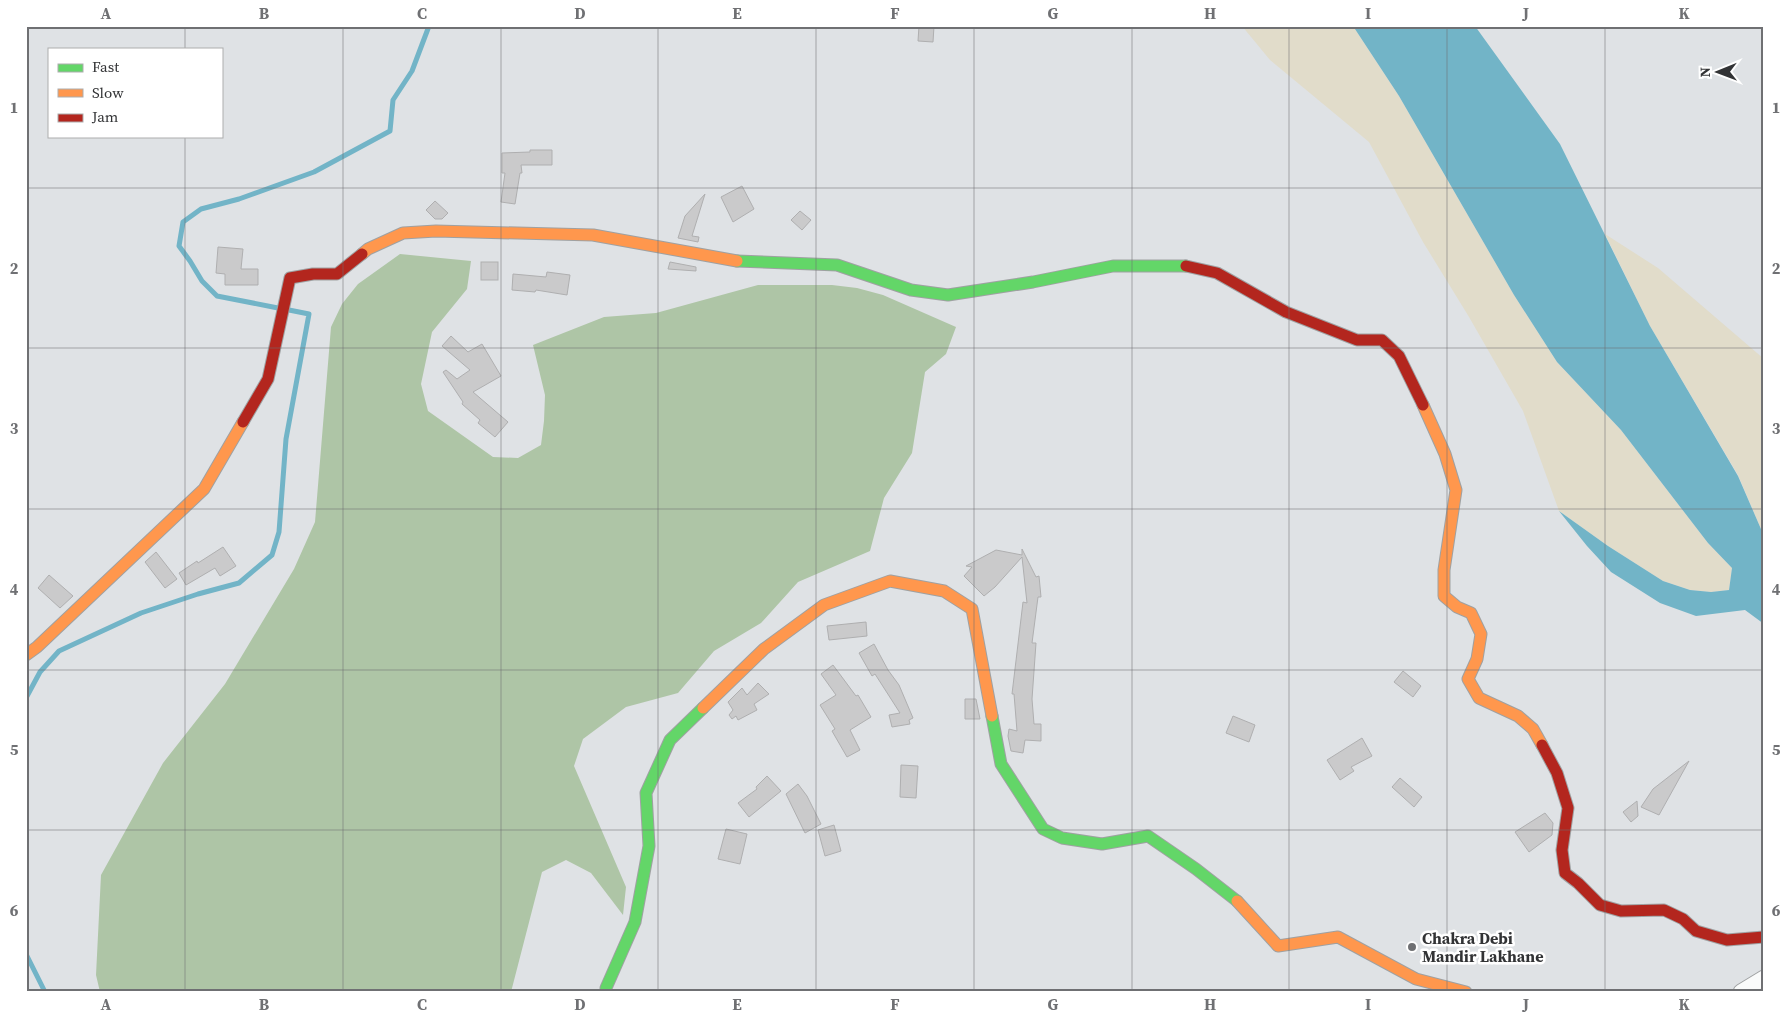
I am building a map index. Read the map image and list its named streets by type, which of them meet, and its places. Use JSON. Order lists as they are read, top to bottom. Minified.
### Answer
{"places":["Chakra Debi Mandir Lakhane"],"legend":["Fast","Slow","Jam"],"north":"left","grid":{"columns":["A","B","C","D","E","F","G","H","I","J","K"],"rows":["1","2","3","4","5","6"]}}
